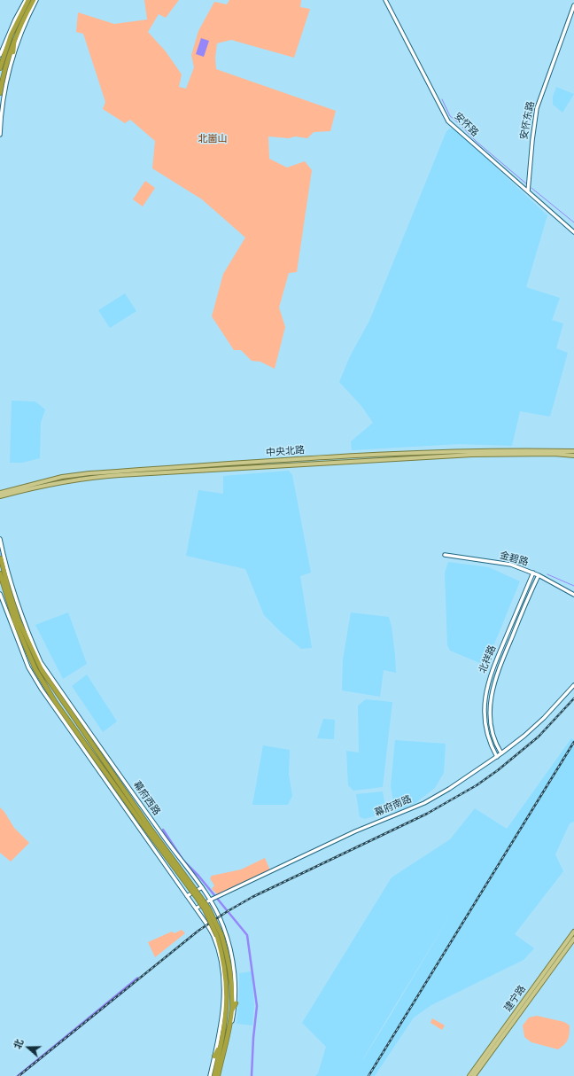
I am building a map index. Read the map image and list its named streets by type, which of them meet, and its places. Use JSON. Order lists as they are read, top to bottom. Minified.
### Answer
{"streets":{"highway":["幕府西路"],"main road":["中央北路","建宁路"],"street":["安怀东路","安怀路","金碧路","北祥路","幕府南路"]},"crossings":[["安怀东路","安怀路"],["金碧路","北祥路"],["北祥路","幕府南路"],["幕府西路","幕府南路"]],"parks":["北崮山"],"north":"left"}
